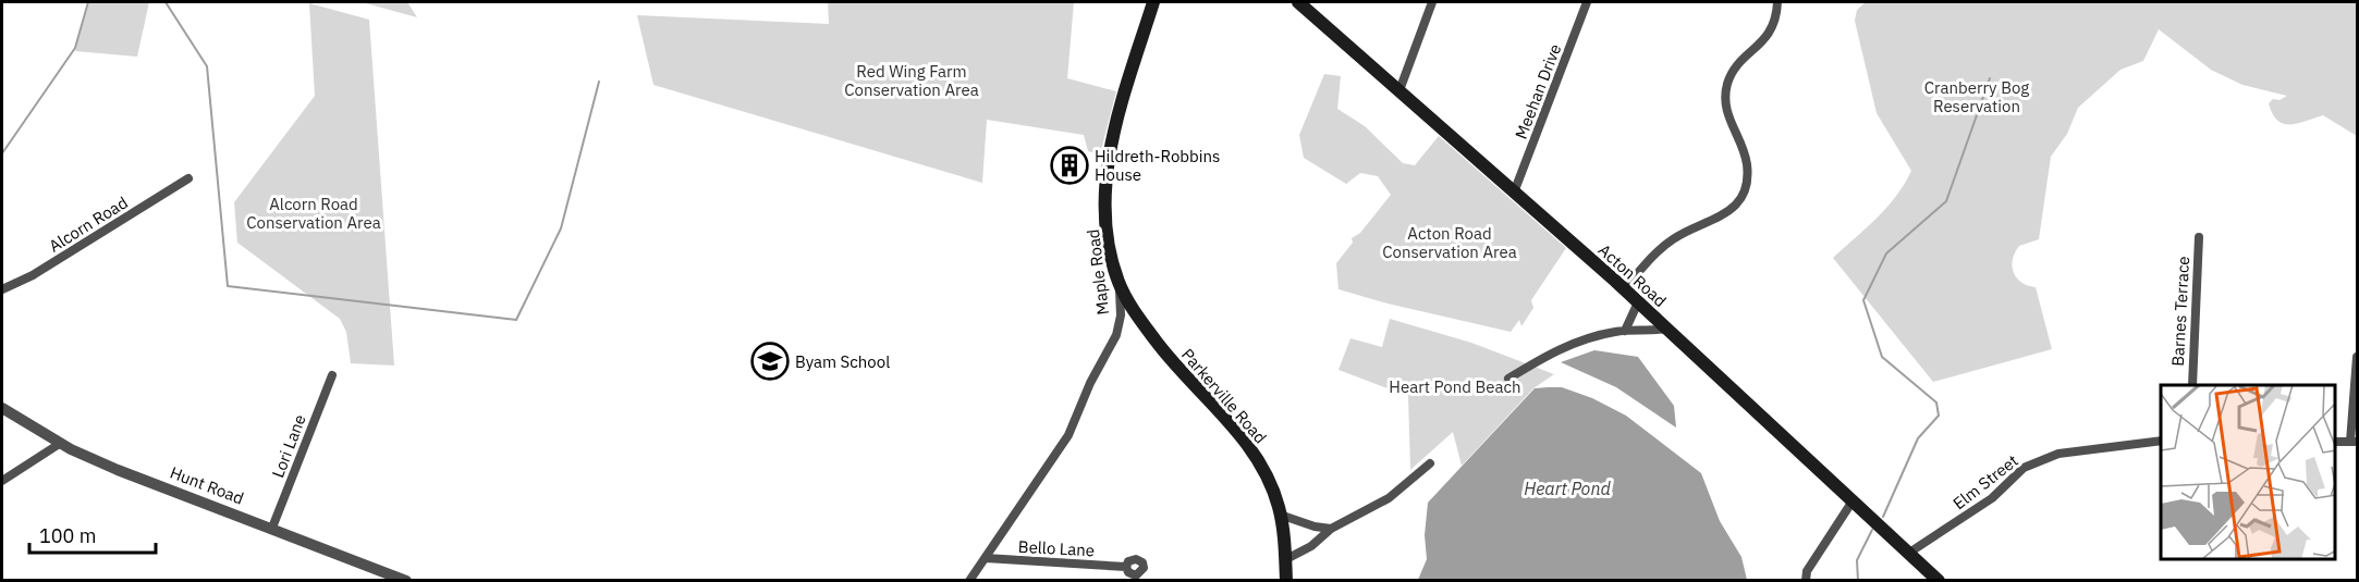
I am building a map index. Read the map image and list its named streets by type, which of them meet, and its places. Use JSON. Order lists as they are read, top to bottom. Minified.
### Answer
{"streets":{"main road":["Maple Road","Acton Road","Parkerville Road"],"street":["Meehan Drive","Alcorn Road","Barnes Terrace","Lori Lane","Elm Street","Hunt Road","Bello Lane"]},"crossings":[["Meehan Drive","Acton Road"],["Maple Road","Parkerville Road"],["Maple Road","Bello Lane"],["Acton Road","Elm Street"],["Lori Lane","Hunt Road"]],"water":["Heart Pond"],"parks":["Red Wing Farm Conservation Area","Cranberry Bog Reservation","Alcorn Road Conservation Area","Acton Road Conservation Area","Heart Pond Beach"],"places":{"building":["Hildreth-Robbins House"],"school or university":["Byam School"]},"scale_bar":"100 m"}
